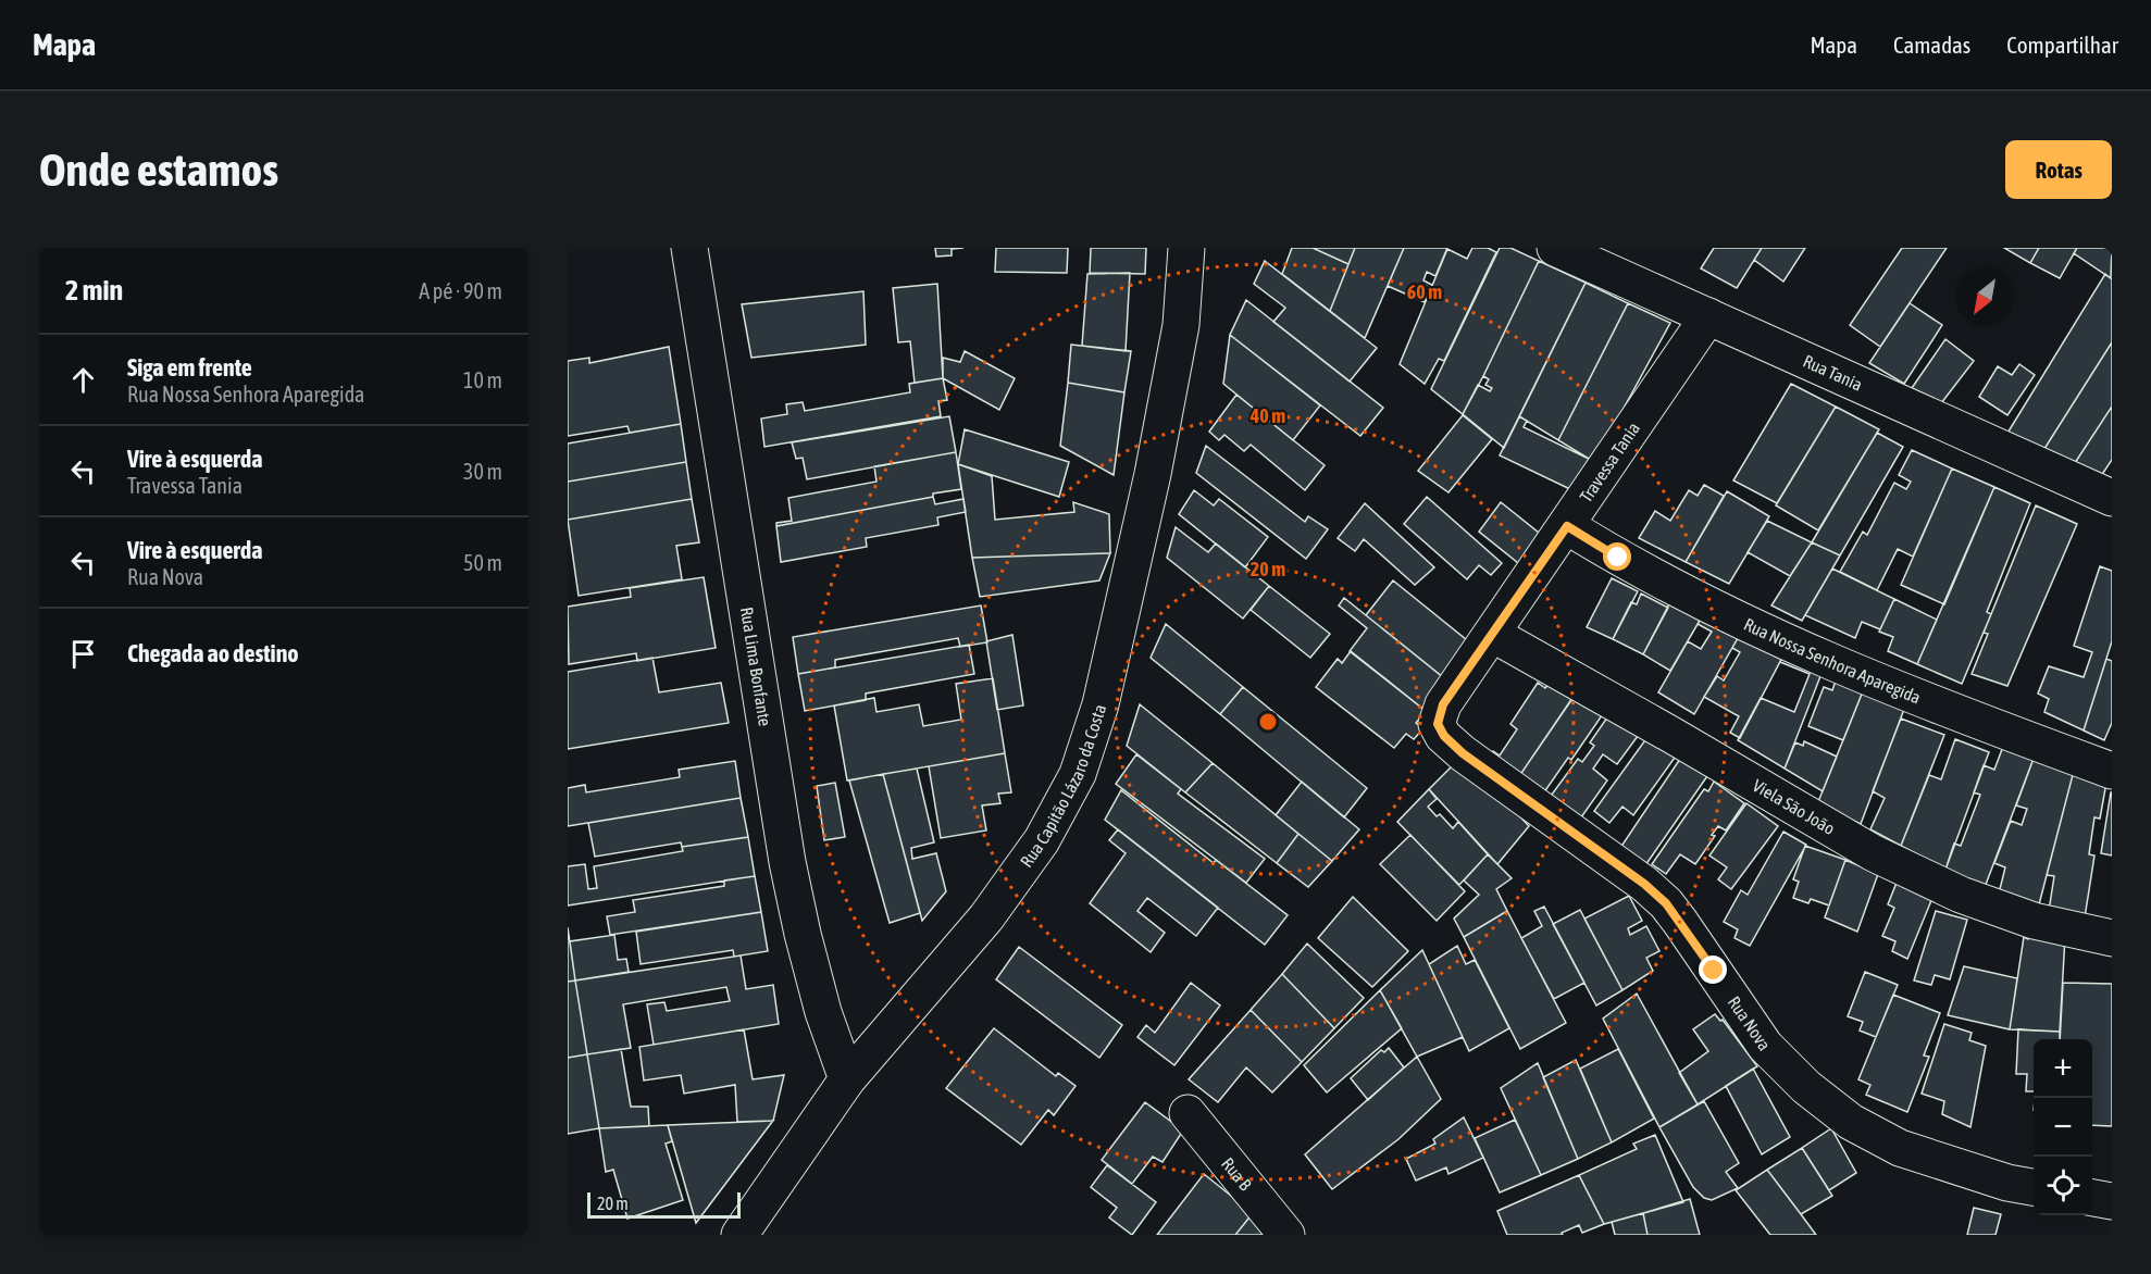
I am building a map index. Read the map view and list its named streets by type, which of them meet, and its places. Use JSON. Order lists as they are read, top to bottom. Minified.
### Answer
{"streets":{"street":["Rua Tania","Travessa Tania","Rua Nossa Senhora Aparegida","Rua Lima Bonfante","Rua Capitão Lázaro da Costa","Viela São João","Rua Nova","Rua B"]},"crossings":[["Rua Tania","Travessa Tania"],["Travessa Tania","Rua Nossa Senhora Aparegida"],["Travessa Tania","Viela São João"],["Travessa Tania","Rua Nova"],["Rua Lima Bonfante","Rua Capitão Lázaro da Costa"]],"scale_bar":"20 m","north":"bottom left","page":{"header":"Mapa","nav":["Mapa","Camadas","Compartilhar"],"buttons":"Rotas","title":"Onde estamos","heading":["2 min","A pé · 90 m"],"list":[["Siga em frente","Rua Nossa Senhora Aparegida","10 m"],["Vire à esquerda","Travessa Tania","30 m"],["Vire à esquerda","Rua Nova","50 m"],"Chegada ao destino"],"map_buttons":["+","−"],"scale":"20 m"},"rings":["60 m","40 m","20 m"]}
